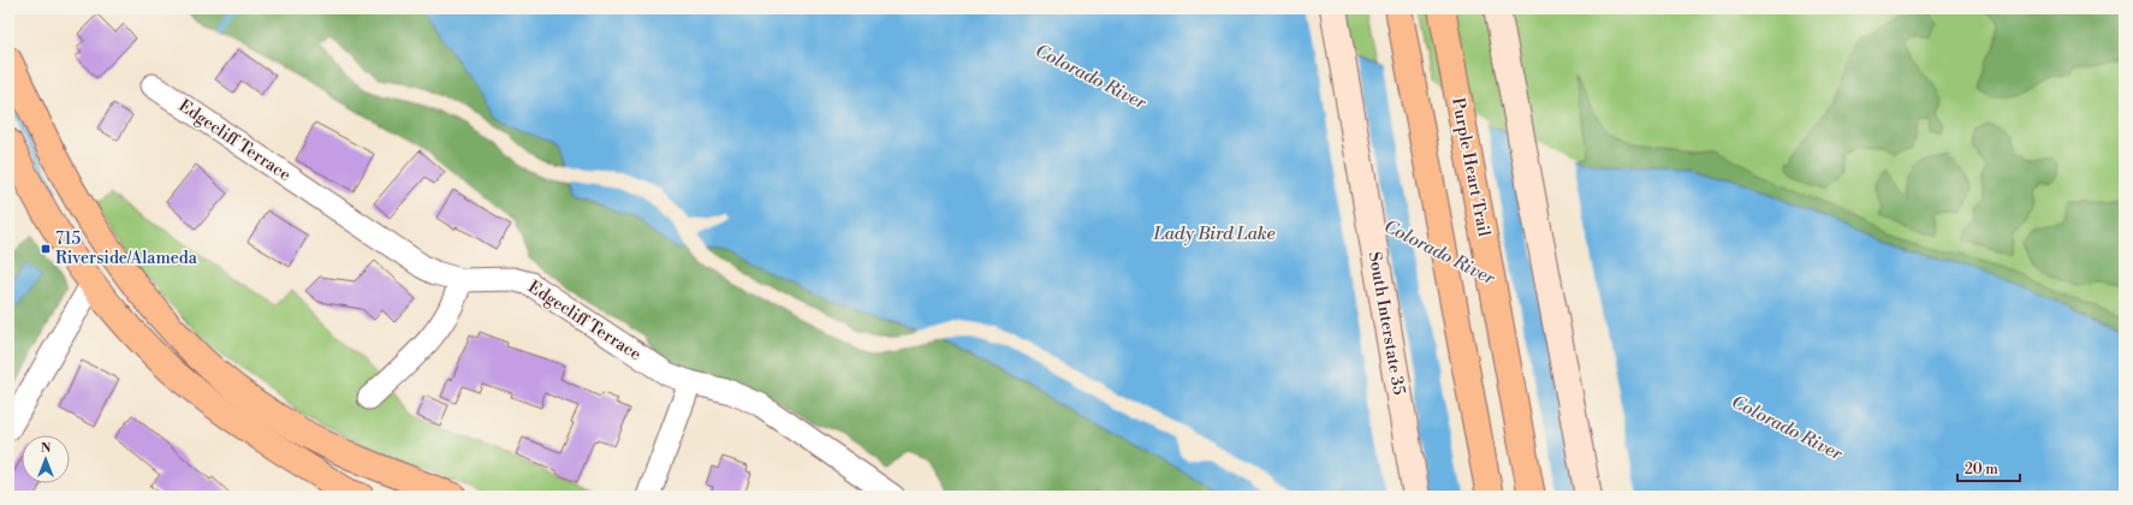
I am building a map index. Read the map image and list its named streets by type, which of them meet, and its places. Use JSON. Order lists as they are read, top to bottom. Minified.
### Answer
{"streets":{"main road":["Purple Heart Trail","South Interstate 35"],"street":["Edgecliff Terrace"]},"water":["Colorado River","Lady Bird Lake"],"places":{"transit":["715 Riverside/Alameda"]},"scale_bar":"20 m","north":"top"}
